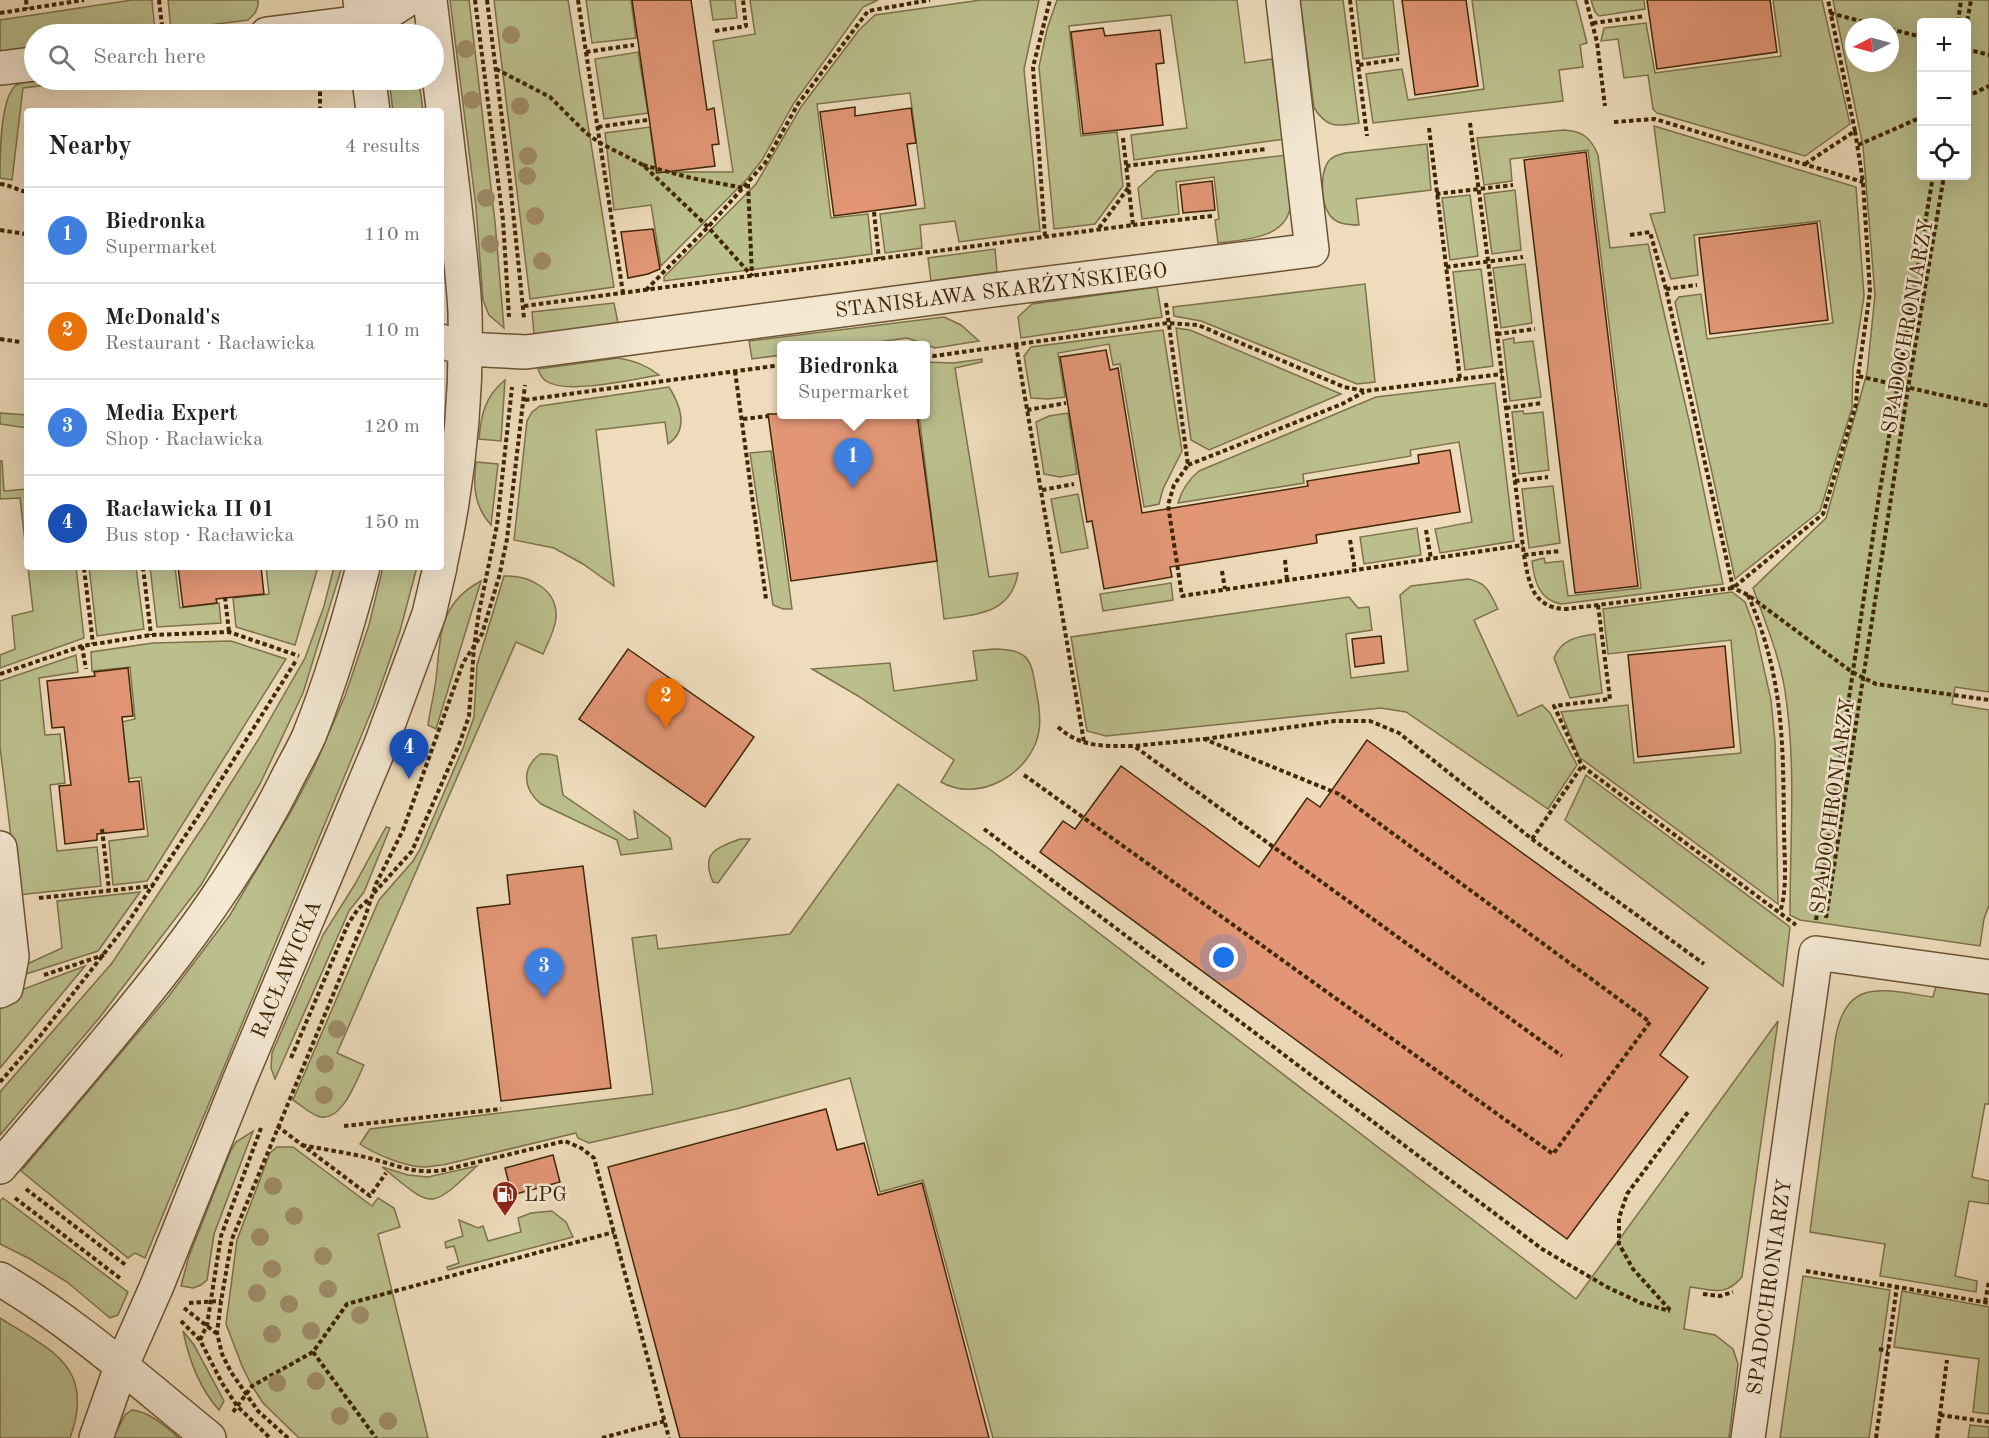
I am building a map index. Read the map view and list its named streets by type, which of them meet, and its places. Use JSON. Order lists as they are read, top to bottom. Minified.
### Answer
{"streets":{"street":["STANISŁAWA SKARŻYŃSKIEGO","SPADOCHRONIARZY","RACŁAWICKA"]},"places":{"fuel station":["LPG"]},"north":"left","page":{"map_buttons":["+","−"],"search":"Search here","heading":["Nearby","4 results"],"list":[{"mark":"1","name":"Biedronka","note":"Supermarket","value":"110 m"},{"mark":"2","name":"McDonald's","note":"Restaurant · Racławicka","value":"110 m"},{"mark":"3","name":"Media Expert","note":"Shop · Racławicka","value":"120 m"},{"mark":"4","name":"Racławicka II 01","note":"Bus stop · Racławicka","value":"150 m"}],"popup":["Biedronka","Supermarket"],"pins":["1","2","4","3"]}}
